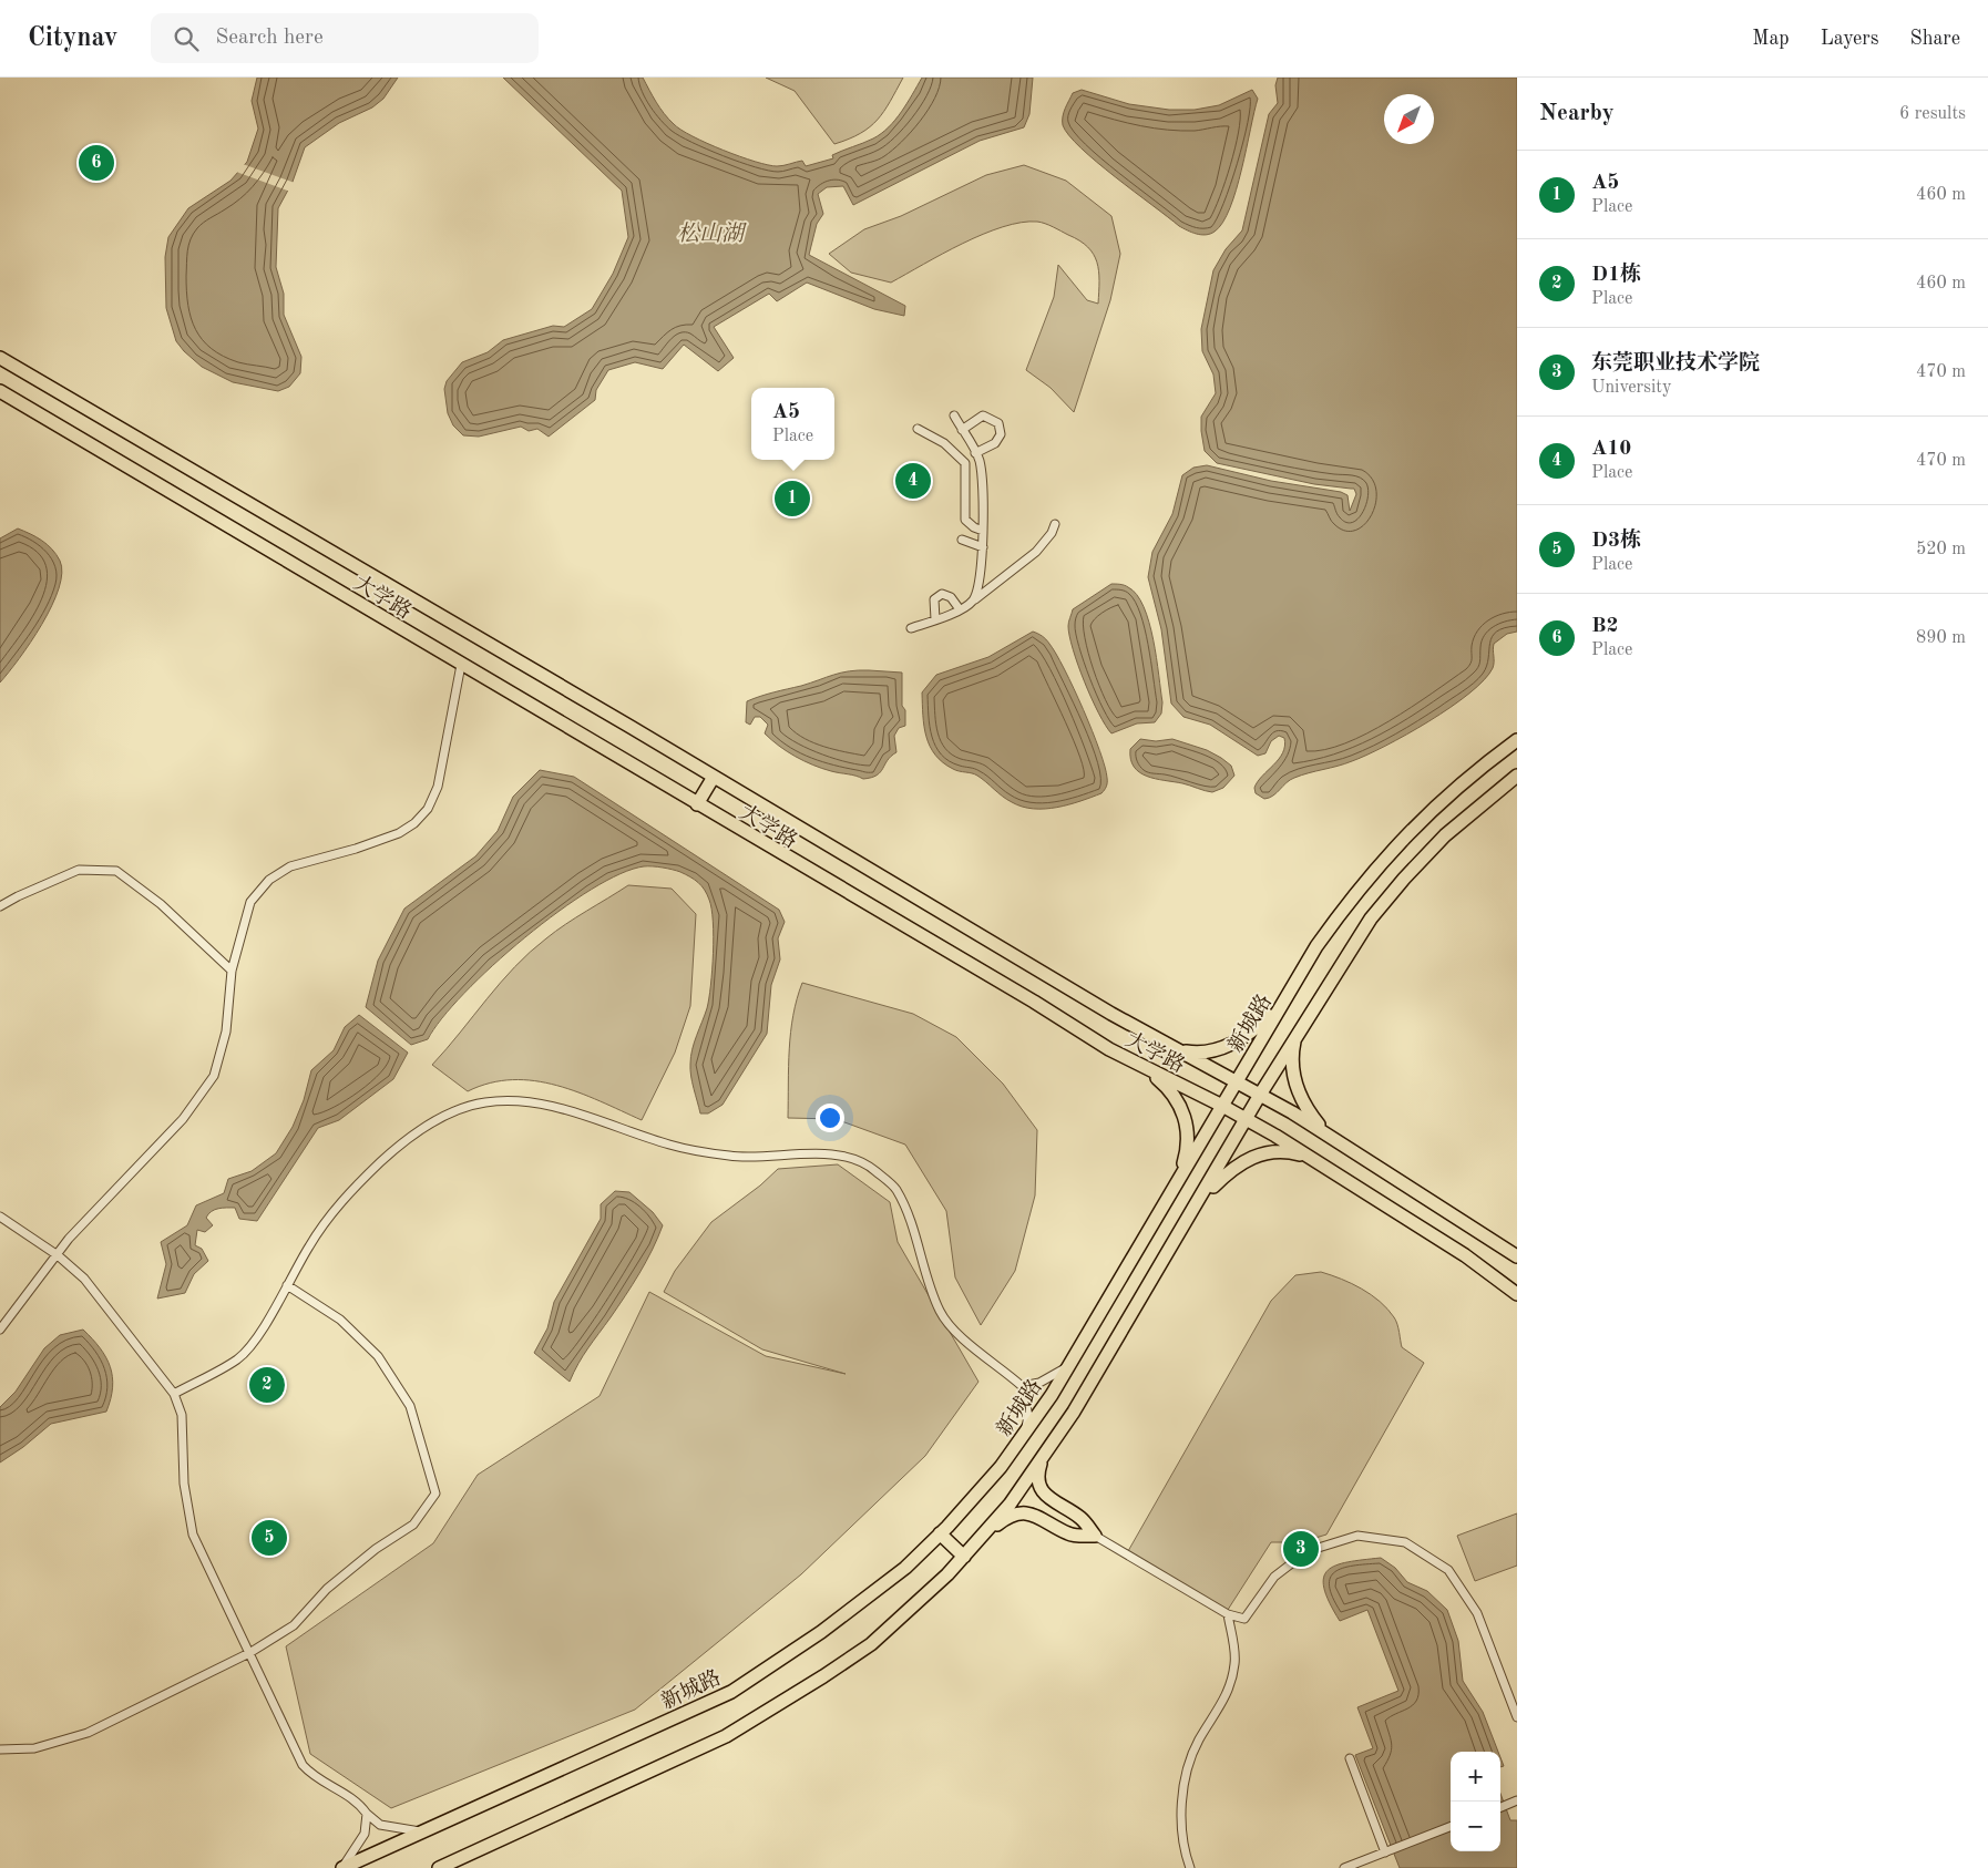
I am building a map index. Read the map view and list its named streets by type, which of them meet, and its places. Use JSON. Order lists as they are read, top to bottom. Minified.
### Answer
{"streets":{"main road":["大学路","新城路"]},"crossings":[["大学路","新城路"]],"water":["松山湖"],"north":"bottom left","page":{"header":"Citynav","search":"Search here","nav":["Map","Layers","Share"],"heading":["Nearby","6 results"],"pins":["6","4","1","2","5","3"],"list":[{"mark":"1","name":"A5","note":"Place","value":"460 m"},{"mark":"2","name":"D1栋","note":"Place","value":"460 m"},{"mark":"3","name":"东莞职业技术学院","note":"University","value":"470 m"},{"mark":"4","name":"A10","note":"Place","value":"470 m"},{"mark":"5","name":"D3栋","note":"Place","value":"520 m"},{"mark":"6","name":"B2","note":"Place","value":"890 m"}],"popup":["A5","Place"],"map_buttons":["+","−"]}}
